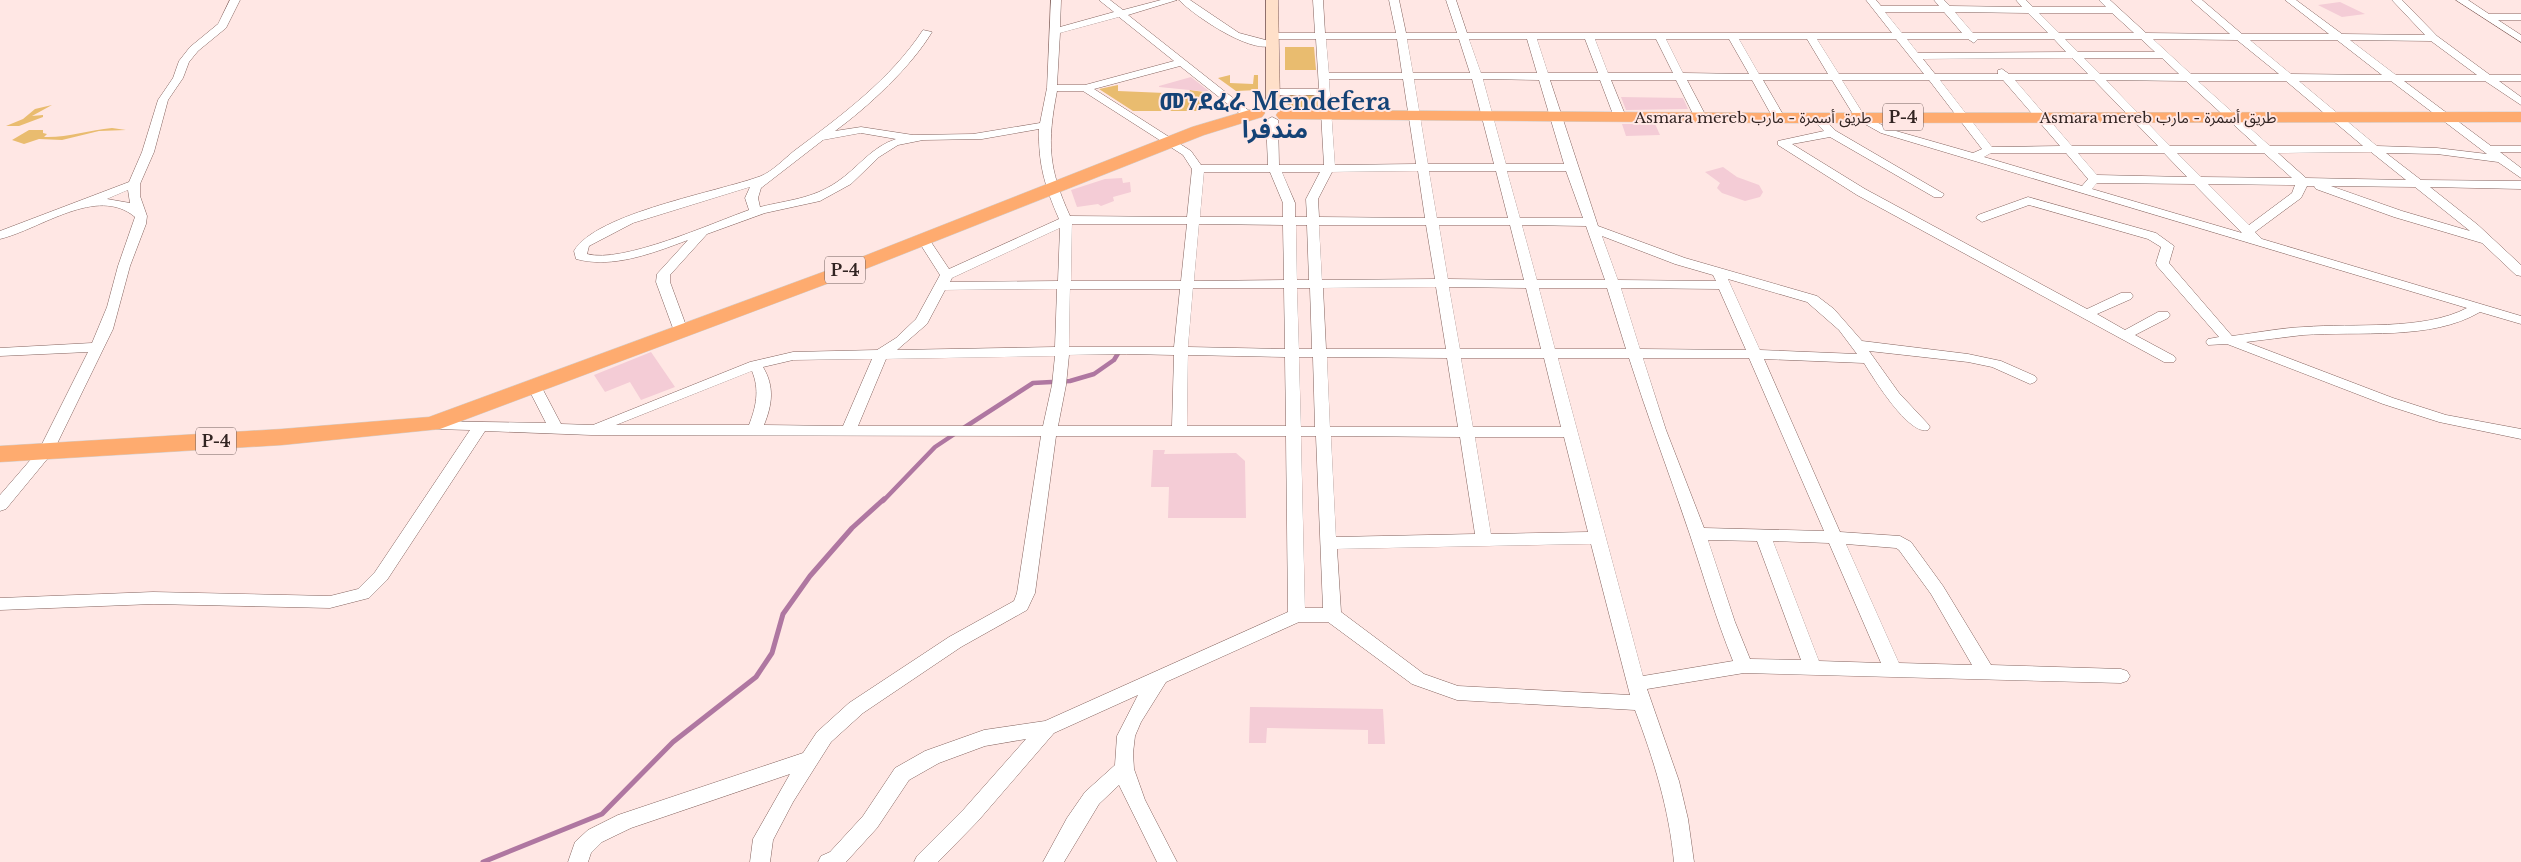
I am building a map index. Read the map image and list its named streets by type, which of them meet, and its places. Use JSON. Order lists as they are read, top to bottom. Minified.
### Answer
{"streets":{"highway":["Asmara mereb طريق أسمرة - مارب","P-4"]},"crossings":[["Asmara mereb طريق أسمرة - مارب","P-4"]],"districts":["መንደፈራ Mendefera مندفرا"]}
